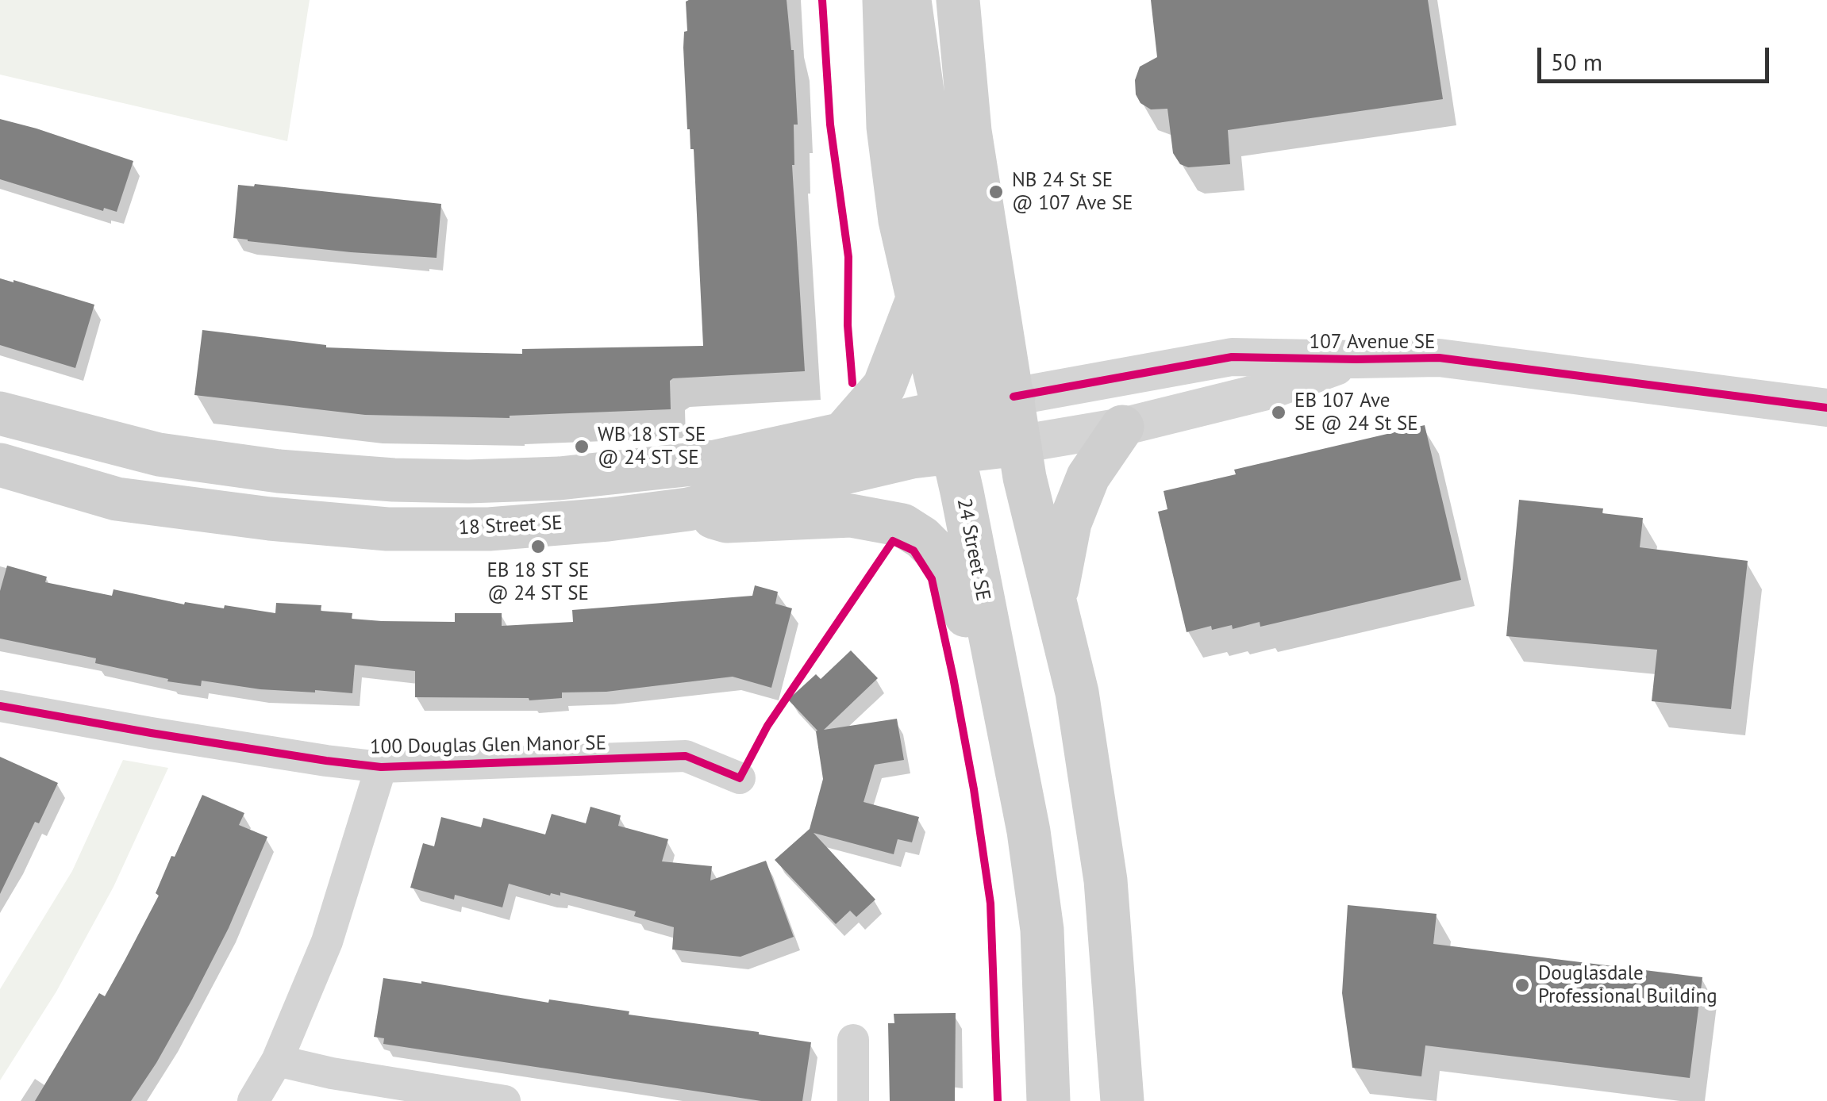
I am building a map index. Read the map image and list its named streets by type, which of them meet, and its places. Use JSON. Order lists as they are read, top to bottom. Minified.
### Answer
{"streets":{"main road":["18 Street SE","24 Street SE"],"street":["107 Avenue SE","100 Douglas Glen Manor SE"]},"crossings":[["107 Avenue SE","18 Street SE"],["107 Avenue SE","24 Street SE"],["18 Street SE","24 Street SE"]],"places":["NB 24 St SE @ 107 Ave SE","EB 107 Ave SE @ 24 St SE","WB 18 ST SE @ 24 ST SE","EB 18 ST SE @ 24 ST SE","Douglasdale Professional Building"],"scale_bar":"50 m"}
